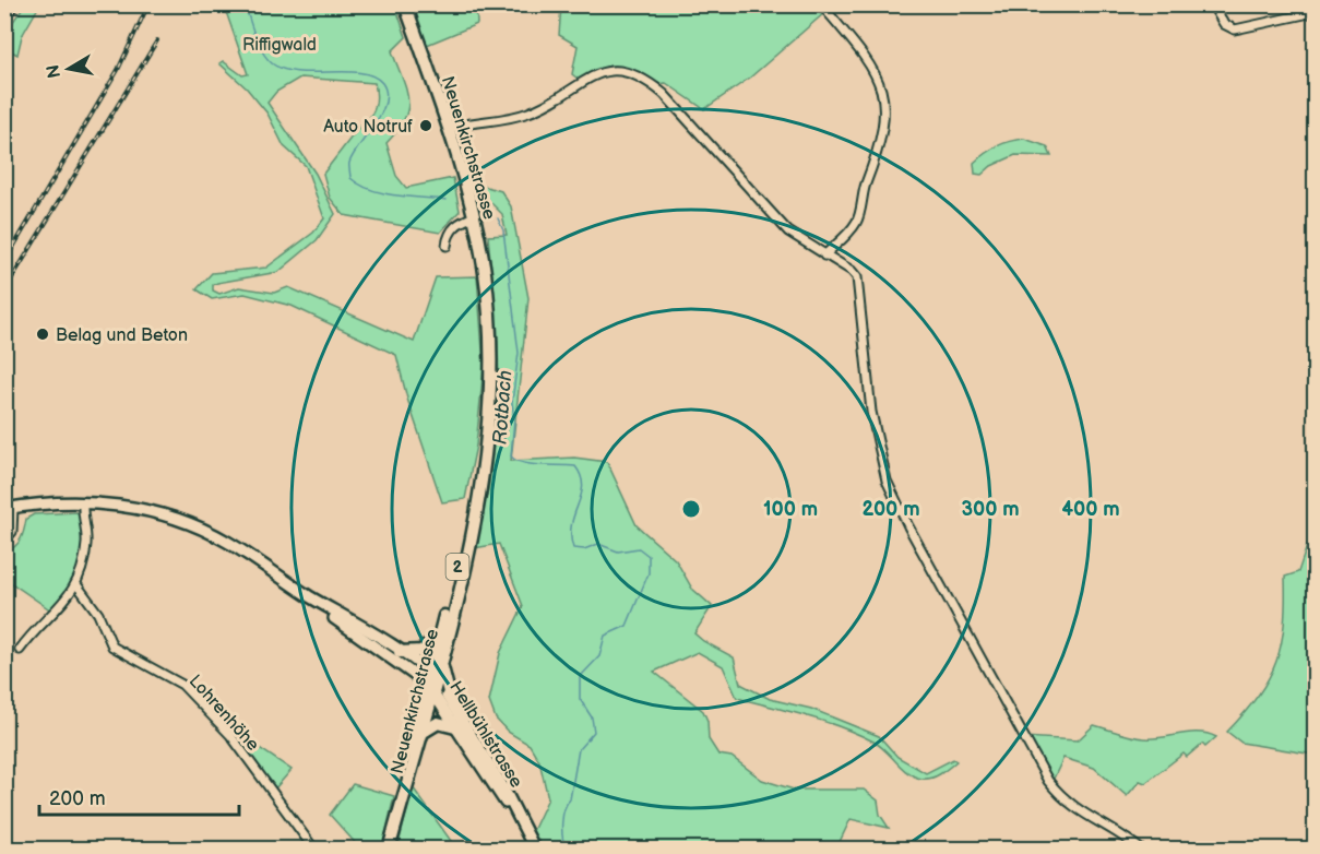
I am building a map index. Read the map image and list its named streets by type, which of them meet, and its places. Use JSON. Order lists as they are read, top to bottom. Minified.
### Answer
{"streets":{"main road":["Neuenkirchstrasse","2","Hellbühlstrasse"],"street":["Lohrenhöhe"]},"crossings":[["Neuenkirchstrasse","2"],["Neuenkirchstrasse","Hellbühlstrasse"]],"water":["Rotbach"],"parks":["Riffigwald"],"places":["Auto Notruf","Belag und Beton"],"scale_bar":"200 m","north":"left","rings":["100 m","200 m","300 m","400 m"]}
